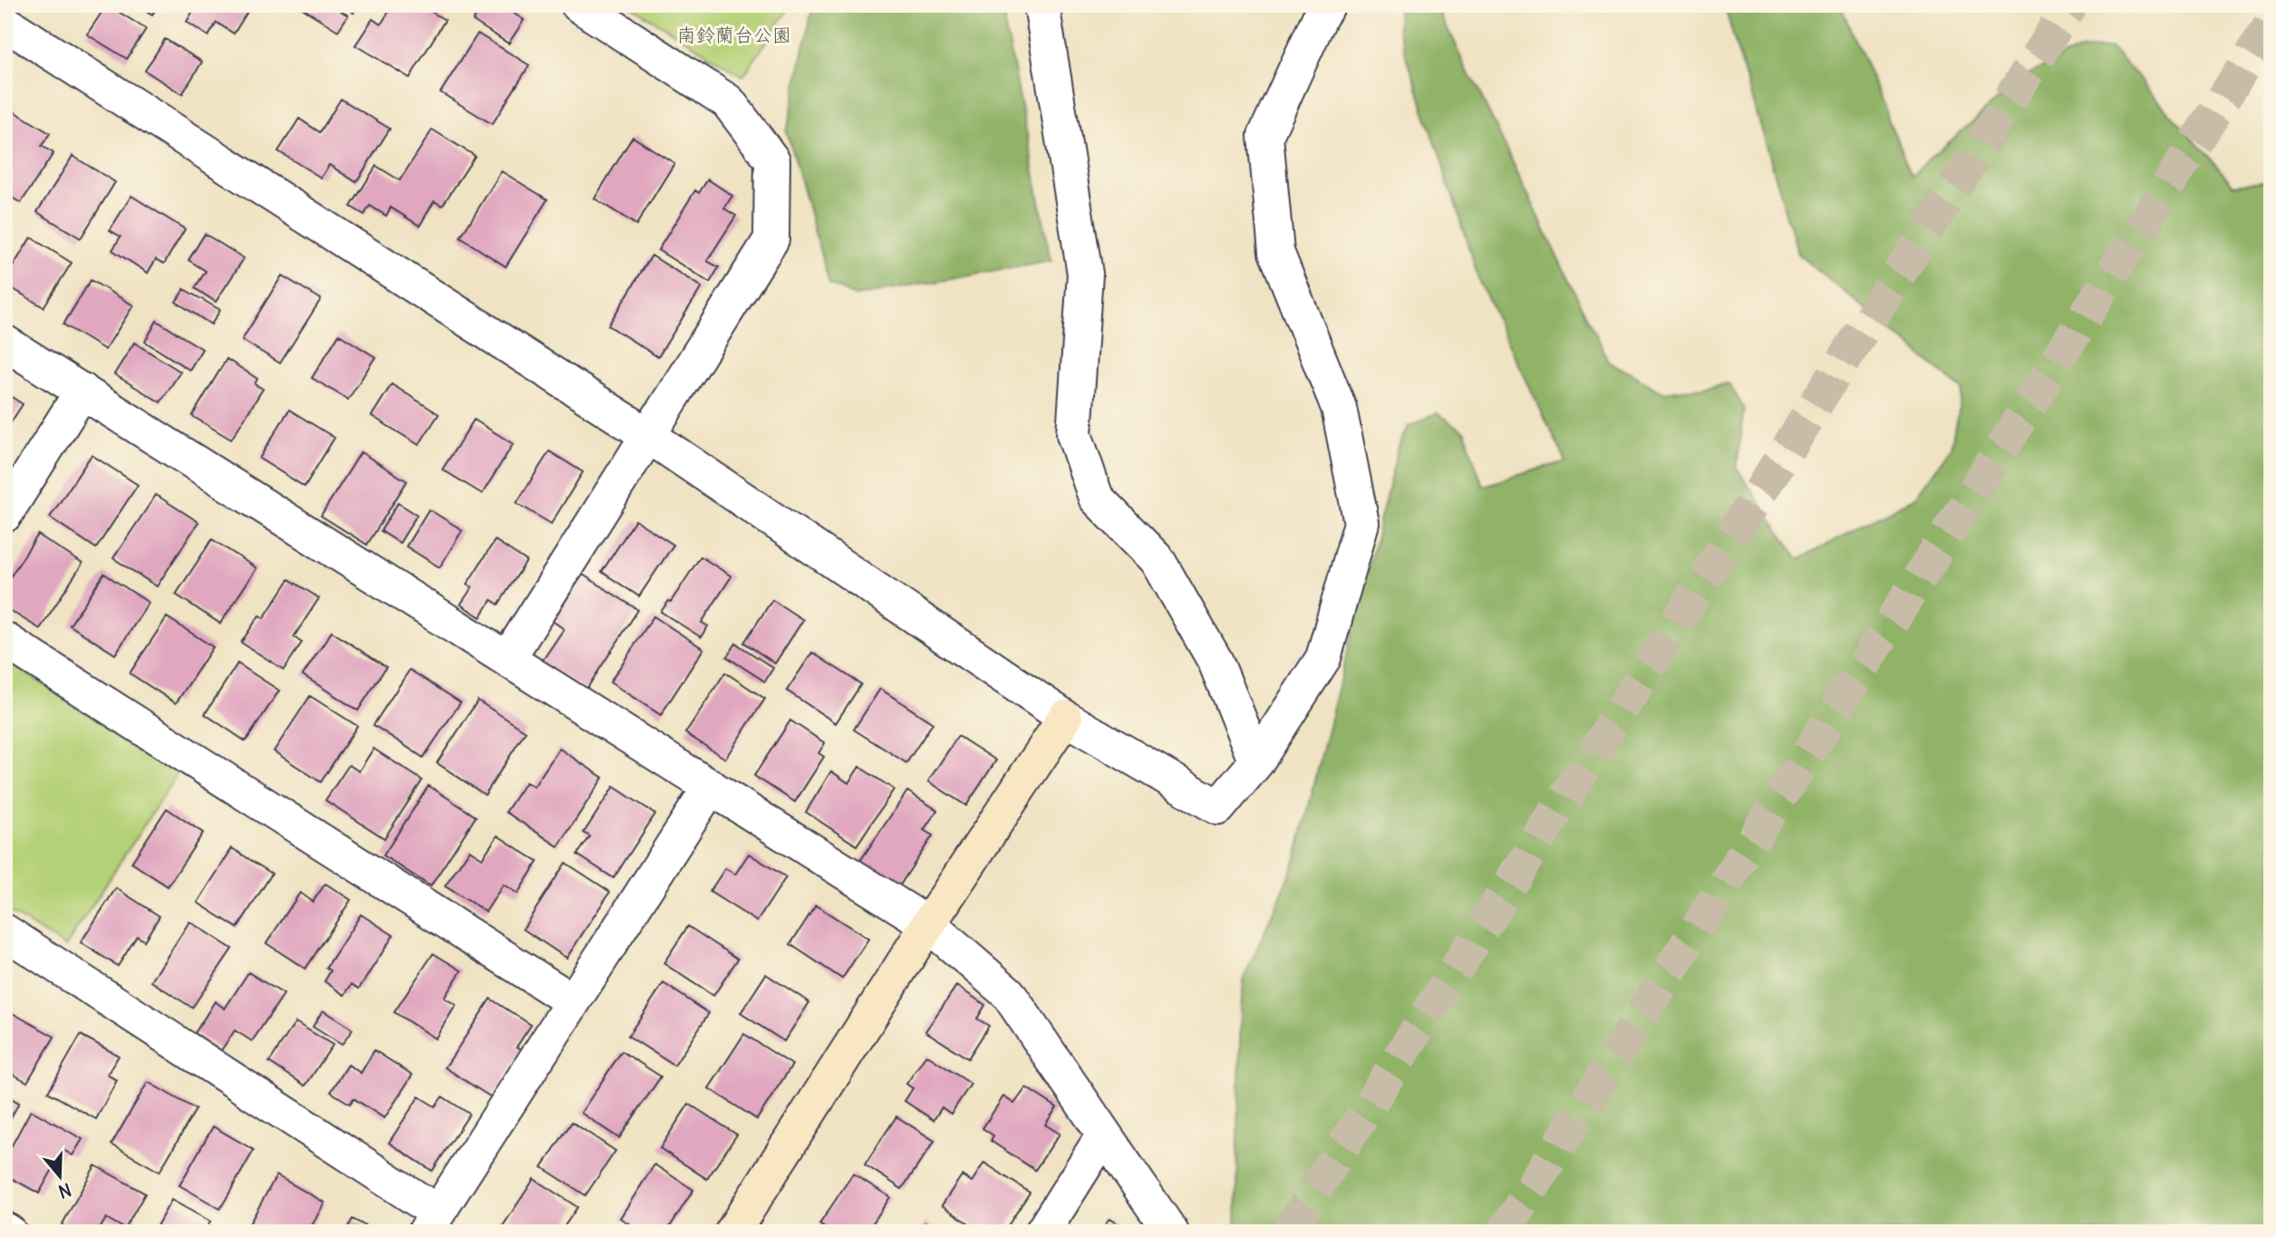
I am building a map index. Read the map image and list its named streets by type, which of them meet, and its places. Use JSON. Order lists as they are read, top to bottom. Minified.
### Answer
{"parks":["南鈴蘭台公園"],"north":"bottom"}
